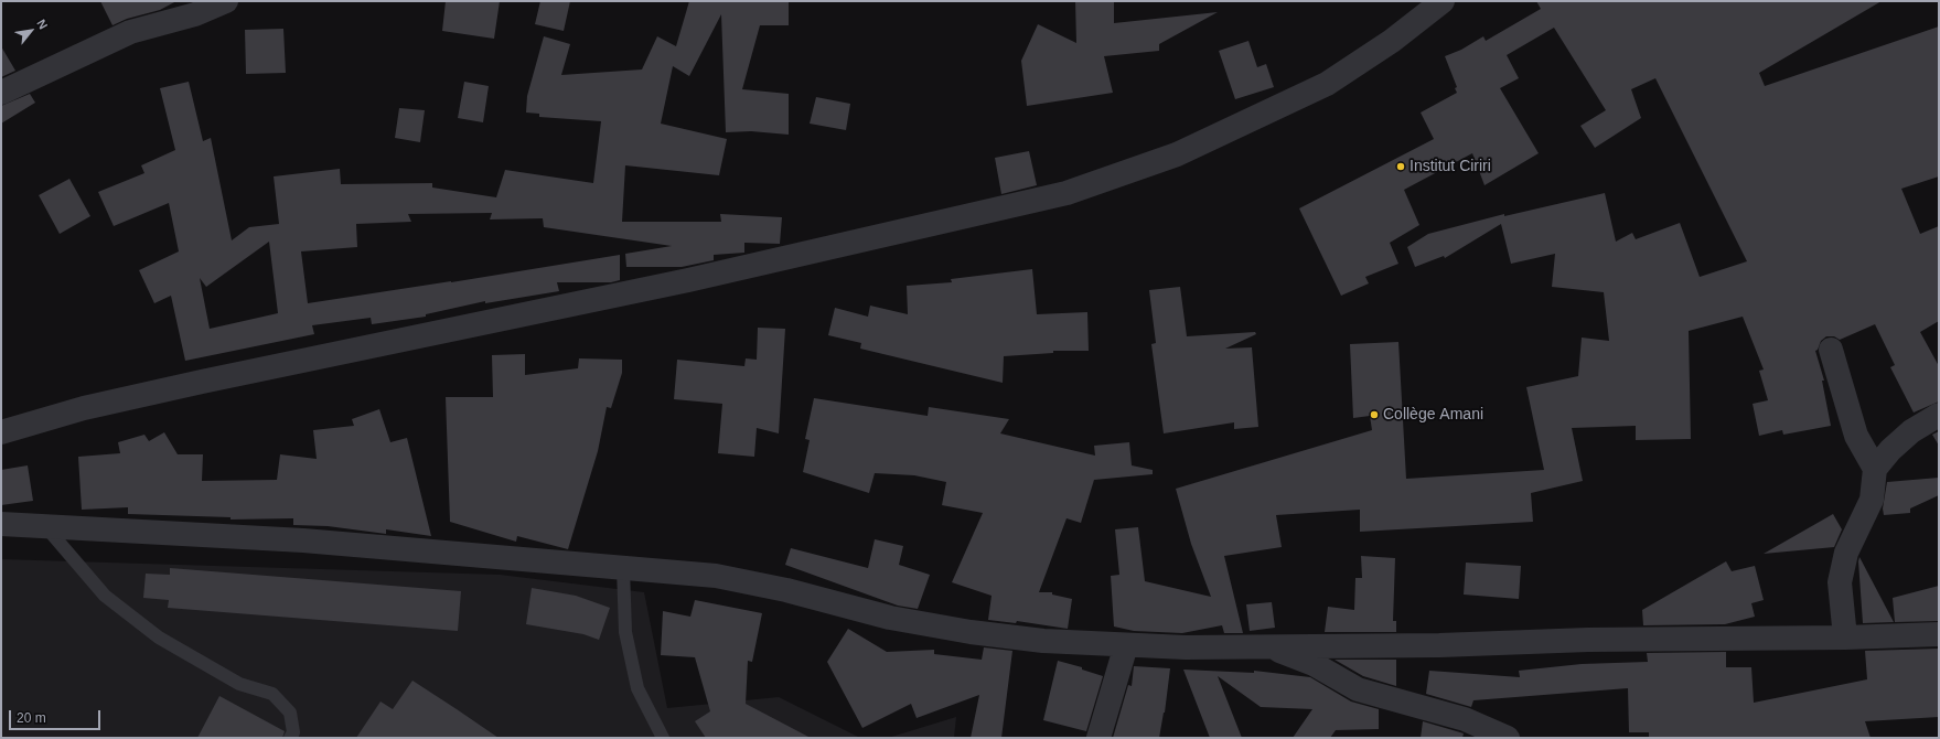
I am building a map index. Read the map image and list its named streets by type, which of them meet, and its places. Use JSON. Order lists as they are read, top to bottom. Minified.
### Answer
{"places":["Institut Ciriri","Collège Amani"],"scale_bar":"20 m","north":"top right"}
